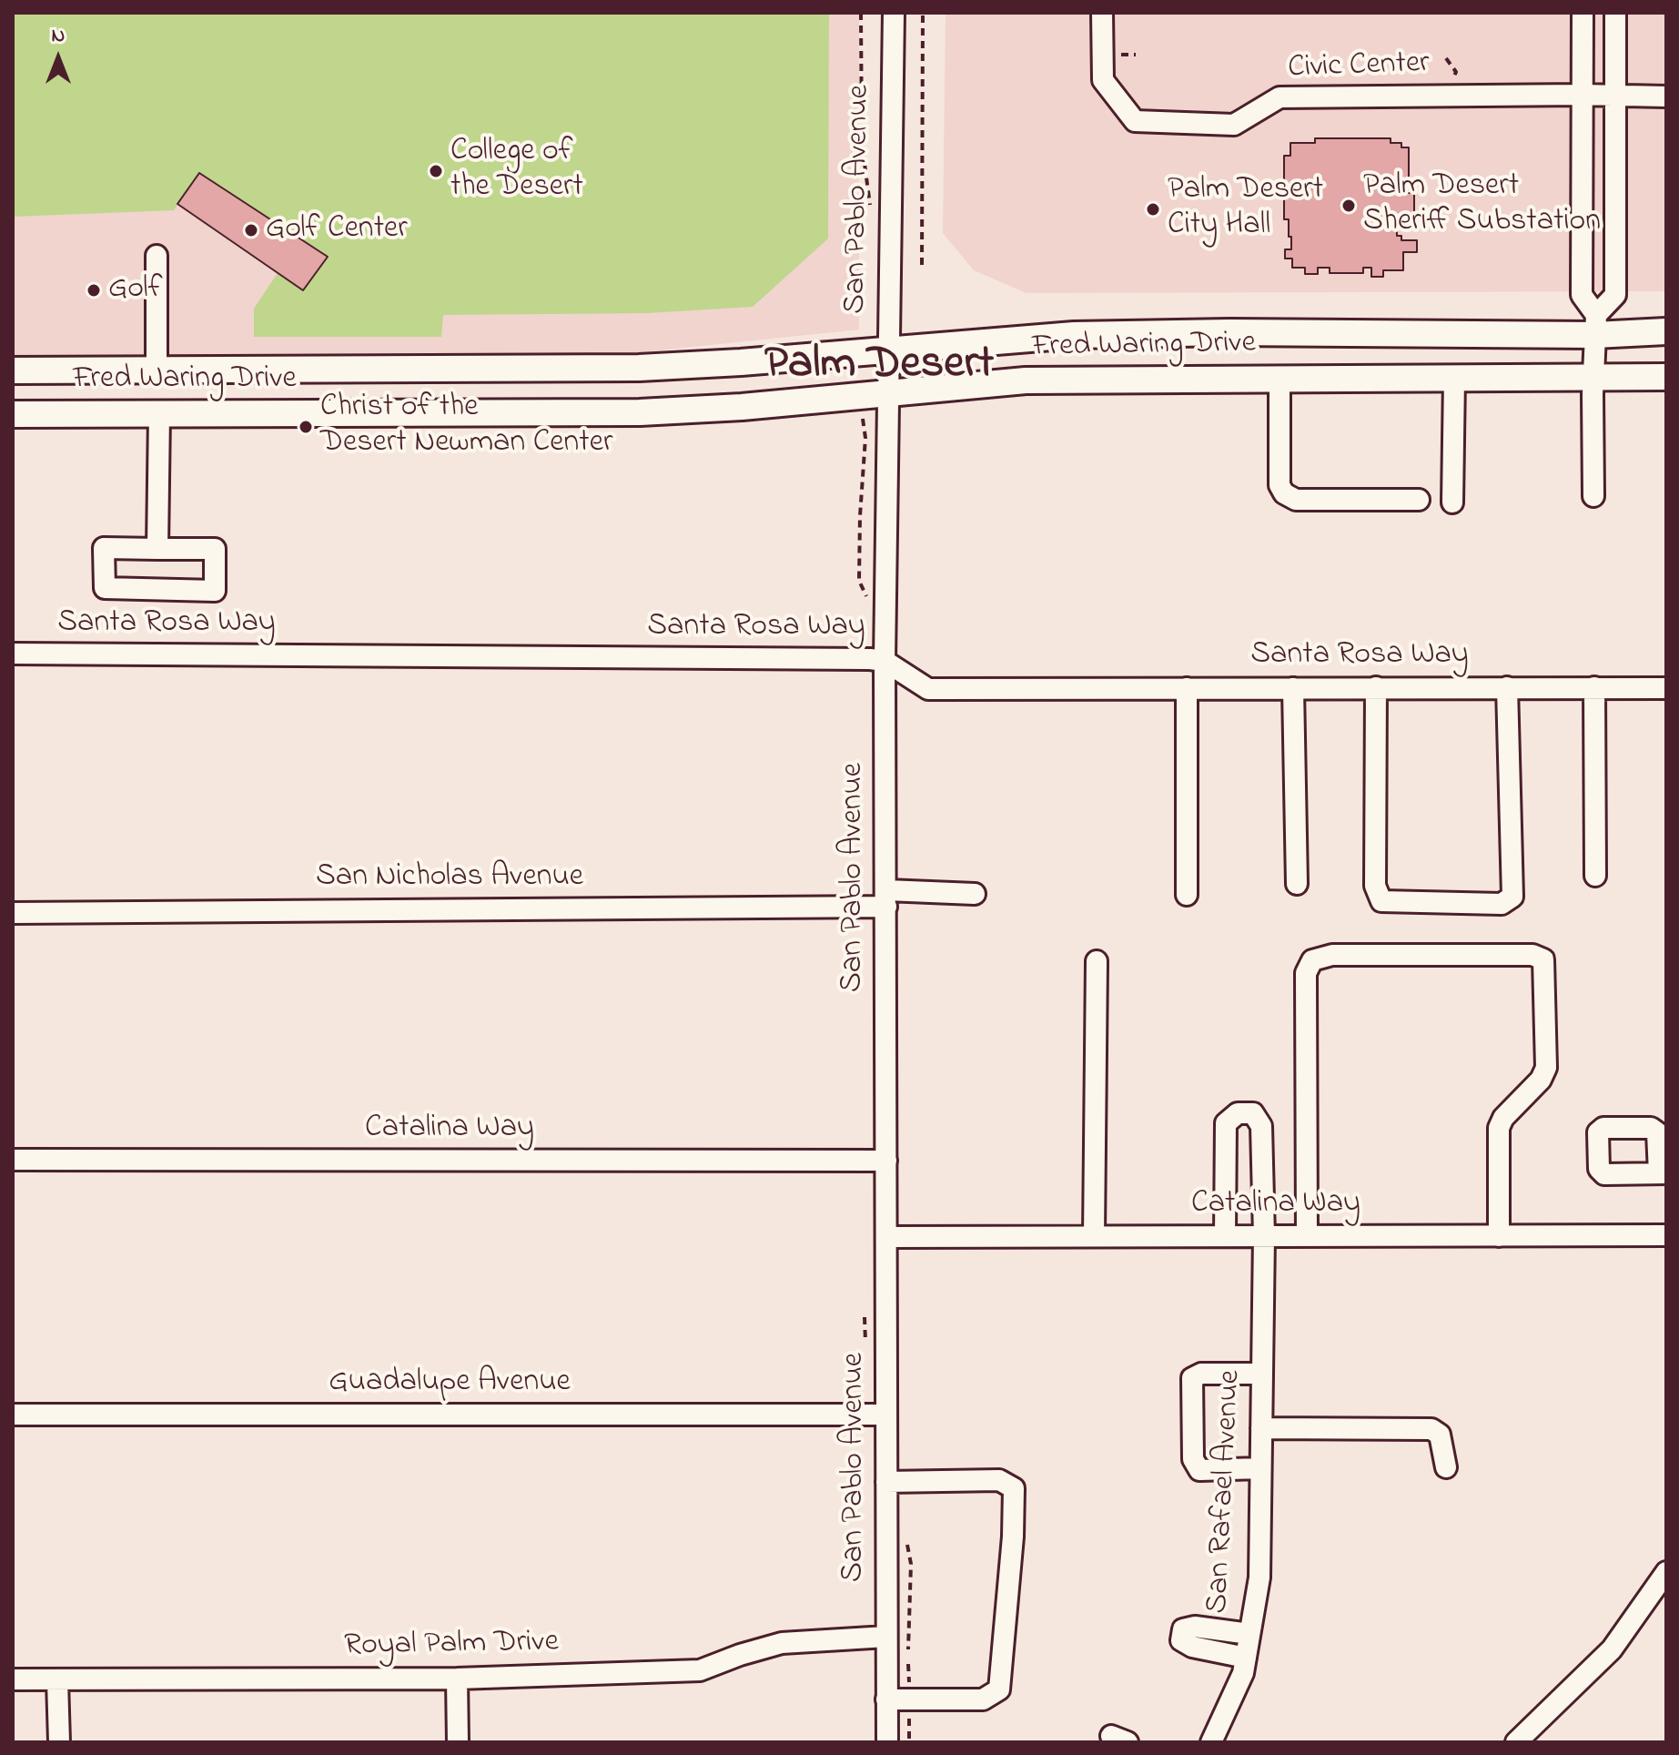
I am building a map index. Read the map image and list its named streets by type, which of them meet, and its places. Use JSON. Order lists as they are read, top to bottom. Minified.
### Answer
{"streets":{"main road":["Fred Waring Drive"],"street":["Civic Center","San Pablo Avenue","Santa Rosa Way","San Nicholas Avenue","Catalina Way","Guadalupe Avenue","San Rafael Avenue","Royal Palm Drive"]},"crossings":[["San Pablo Avenue","Fred Waring Drive"],["San Pablo Avenue","Santa Rosa Way"],["San Pablo Avenue","San Nicholas Avenue"],["San Pablo Avenue","Catalina Way"],["San Pablo Avenue","Guadalupe Avenue"],["San Pablo Avenue","Royal Palm Drive"],["Catalina Way","San Rafael Avenue"]],"districts":["Palm Desert"],"places":["College of the Desert","Palm Desert Sheriff Substation","Palm Desert City Hall","Golf Center","Golf","Christ of the Desert Newman Center"],"north":"top"}
